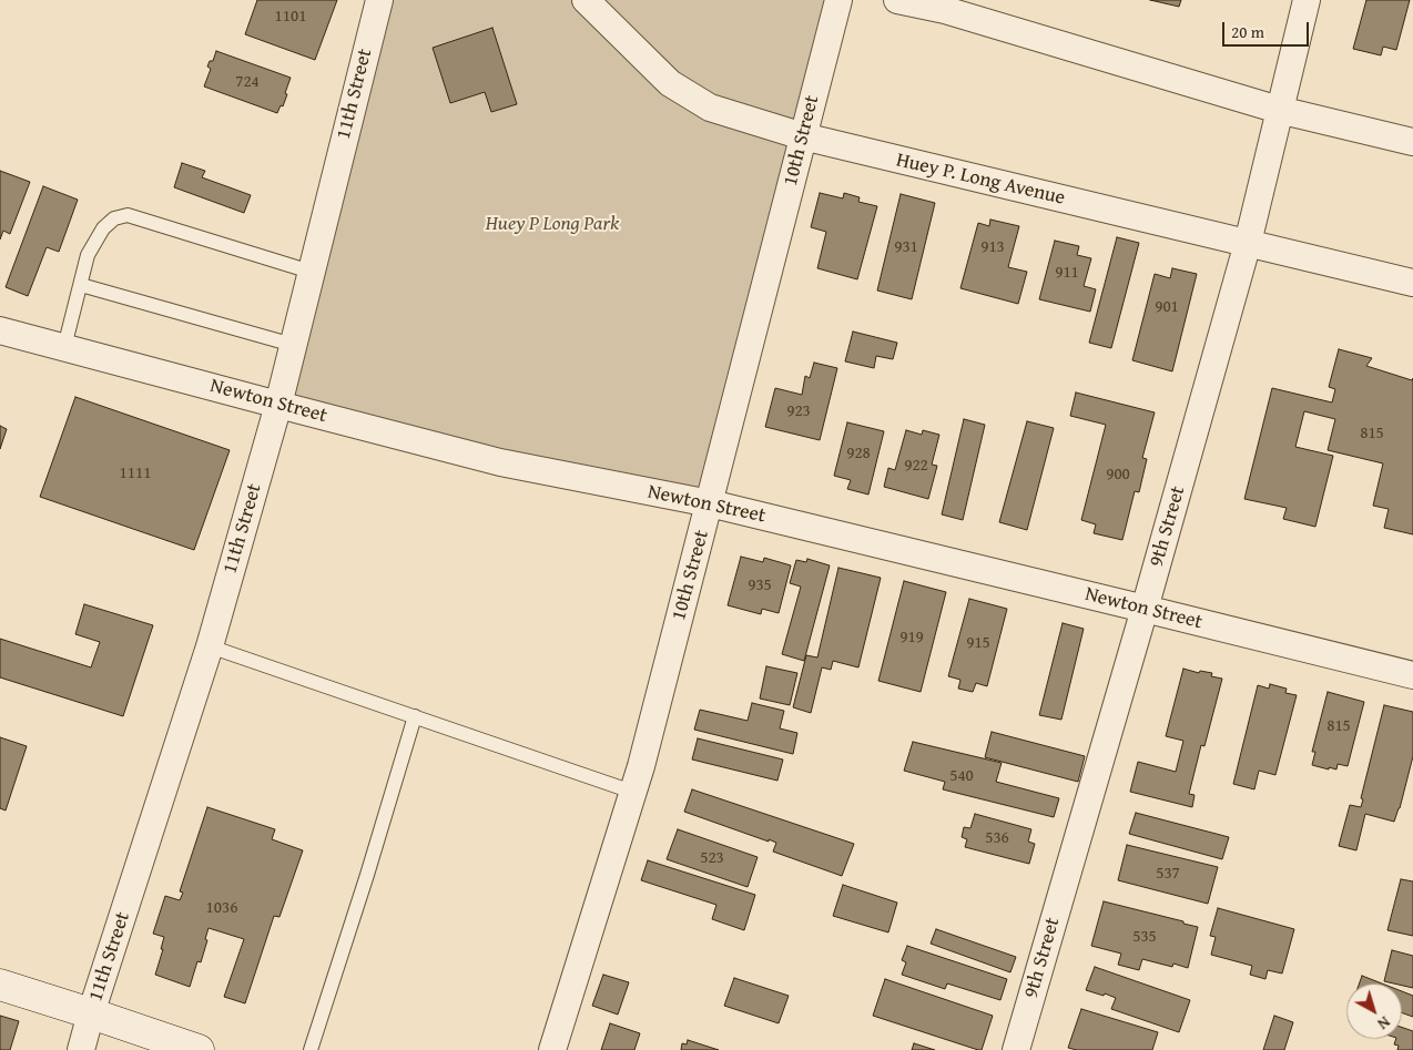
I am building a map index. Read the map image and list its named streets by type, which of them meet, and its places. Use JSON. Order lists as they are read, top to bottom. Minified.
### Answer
{"streets":{"street":["11th Street","10th Street","Huey P. Long Avenue","Newton Street","9th Street"]},"crossings":[["11th Street","Newton Street"],["10th Street","Huey P. Long Avenue"],["10th Street","Newton Street"],["Huey P. Long Avenue","9th Street"],["Newton Street","9th Street"]],"parks":["Huey P Long Park"],"house_numbers":["1101","724","931","913","911","901","923","815","928","922","1111","900","935","919","915","815","540","536","523","537","1036","535"],"scale_bar":"20 m","north":"bottom right"}
